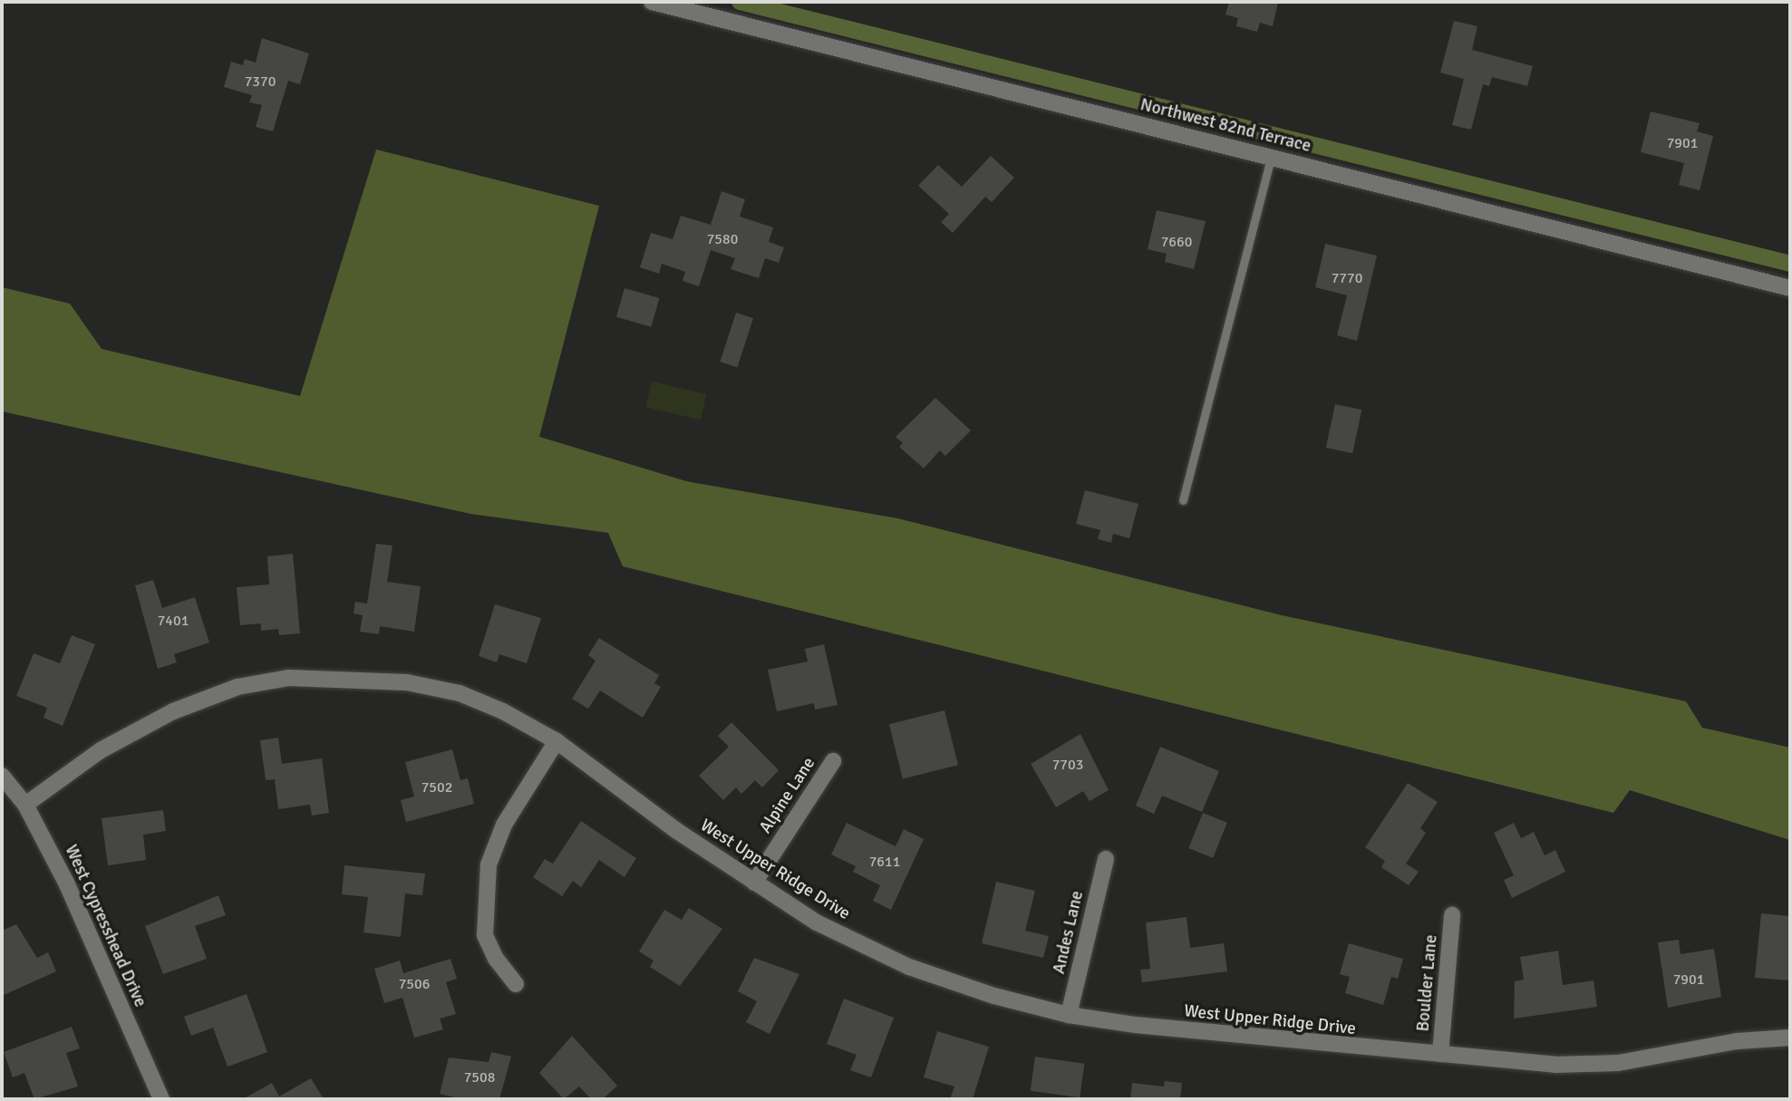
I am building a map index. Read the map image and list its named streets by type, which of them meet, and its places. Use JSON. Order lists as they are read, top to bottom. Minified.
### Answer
{"streets":{"street":["Northwest 82nd Terrace","Alpine Lane","West Upper Ridge Drive","West Cypresshead Drive","Andes Lane","Boulder Lane"]},"crossings":[["Alpine Lane","West Upper Ridge Drive"],["West Upper Ridge Drive","West Cypresshead Drive"],["West Upper Ridge Drive","Andes Lane"],["West Upper Ridge Drive","Boulder Lane"]],"house_numbers":["7370","7901","7580","7660","7770","7401","7703","7502","7611","7901","7506","7508"]}
